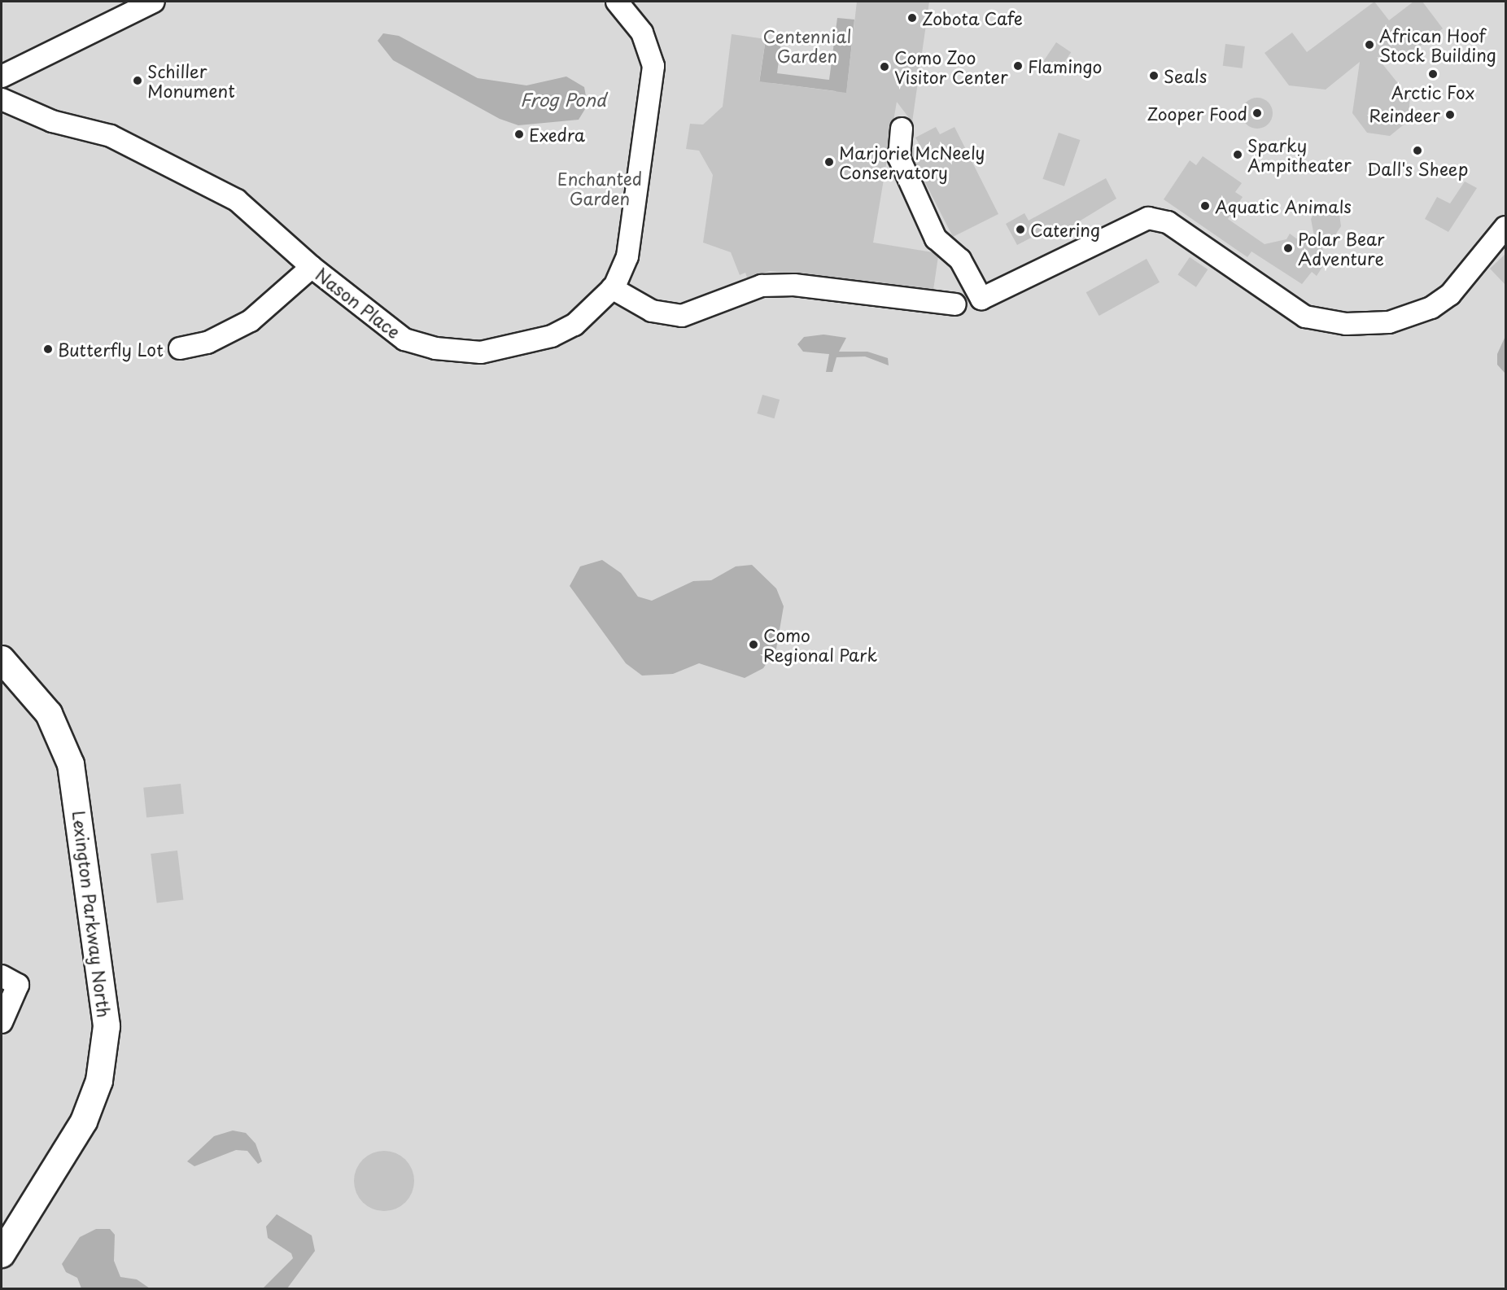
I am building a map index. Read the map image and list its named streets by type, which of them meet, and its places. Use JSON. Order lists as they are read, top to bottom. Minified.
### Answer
{"streets":{"main road":["Lexington Parkway North"],"street":["Nason Place"]},"water":["Frog Pond"],"parks":["Centennial Garden","Enchanted Garden"],"places":["Zobota Cafe","African Hoof Stock Building","Flamingo","Como Zoo Visitor Center","Arctic Fox","Seals","Schiller Monument","Zooper Food","Reindeer","Exedra","Dall's Sheep","Sparky Ampitheater","Marjorie McNeely Conservatory","Aquatic Animals","Catering","Polar Bear Adventure","Butterfly Lot","Como Regional Park"]}
